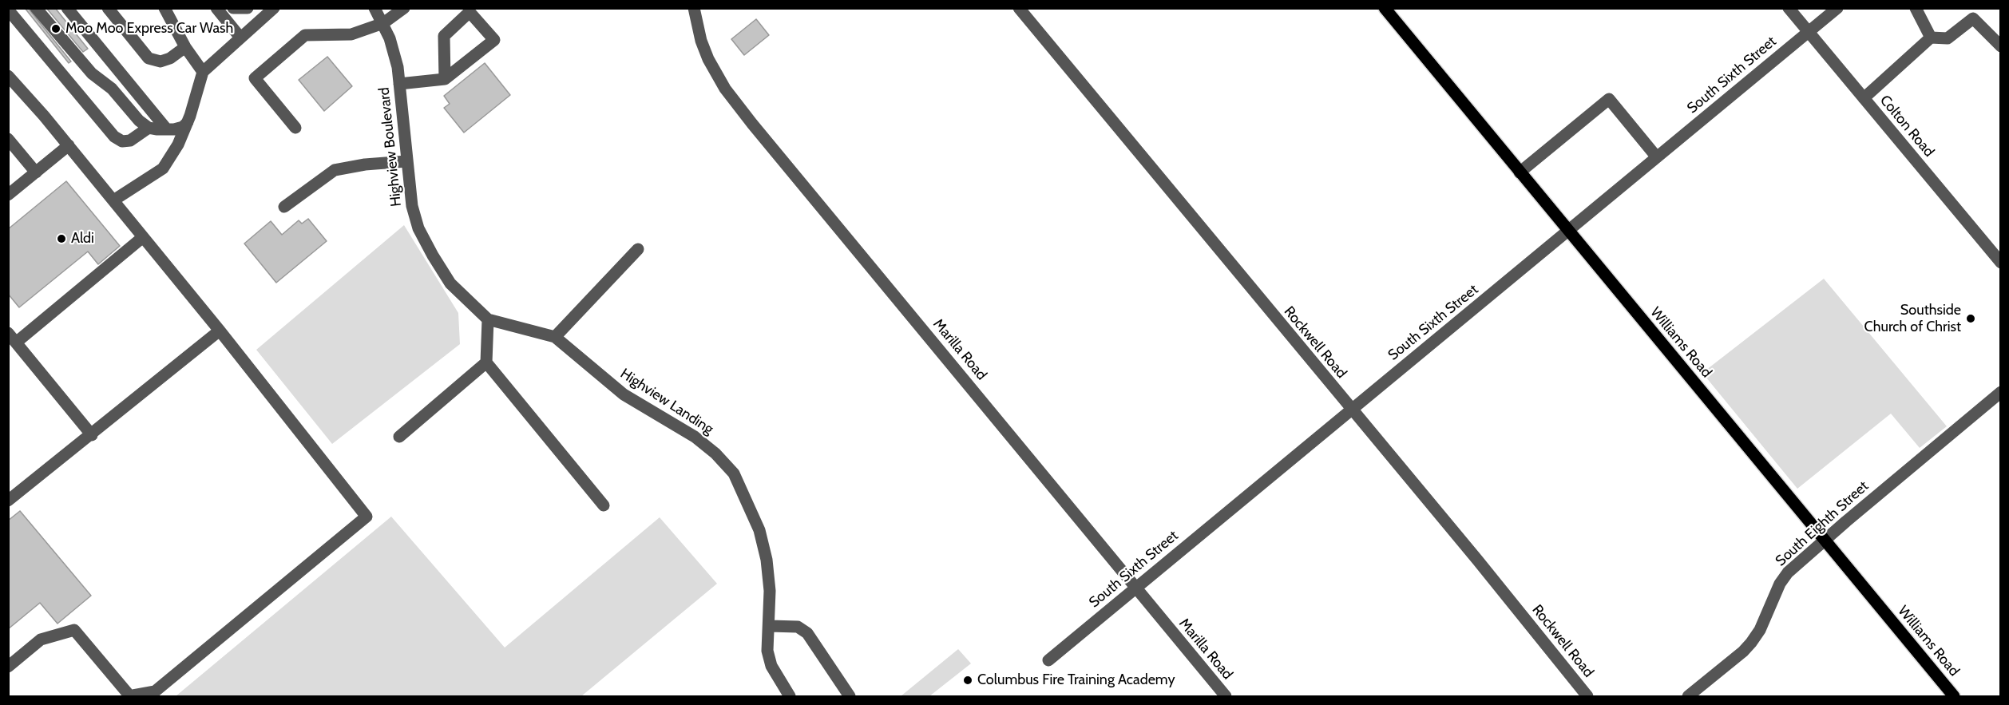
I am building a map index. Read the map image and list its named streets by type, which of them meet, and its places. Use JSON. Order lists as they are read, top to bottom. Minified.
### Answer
{"streets":{"main road":["Williams Road"],"street":["South Sixth Street","Colton Road","Highview Boulevard","Rockwell Road","Marilla Road","Highview Landing","South Eighth Street"]},"crossings":[["South Sixth Street","Colton Road"],["South Sixth Street","Rockwell Road"],["South Sixth Street","Williams Road"],["South Sixth Street","Marilla Road"],["Highview Boulevard","Highview Landing"],["Williams Road","South Eighth Street"]],"places":["Moo Moo Express Car Wash","Aldi","Southside Church of Christ","Columbus Fire Training Academy"]}
